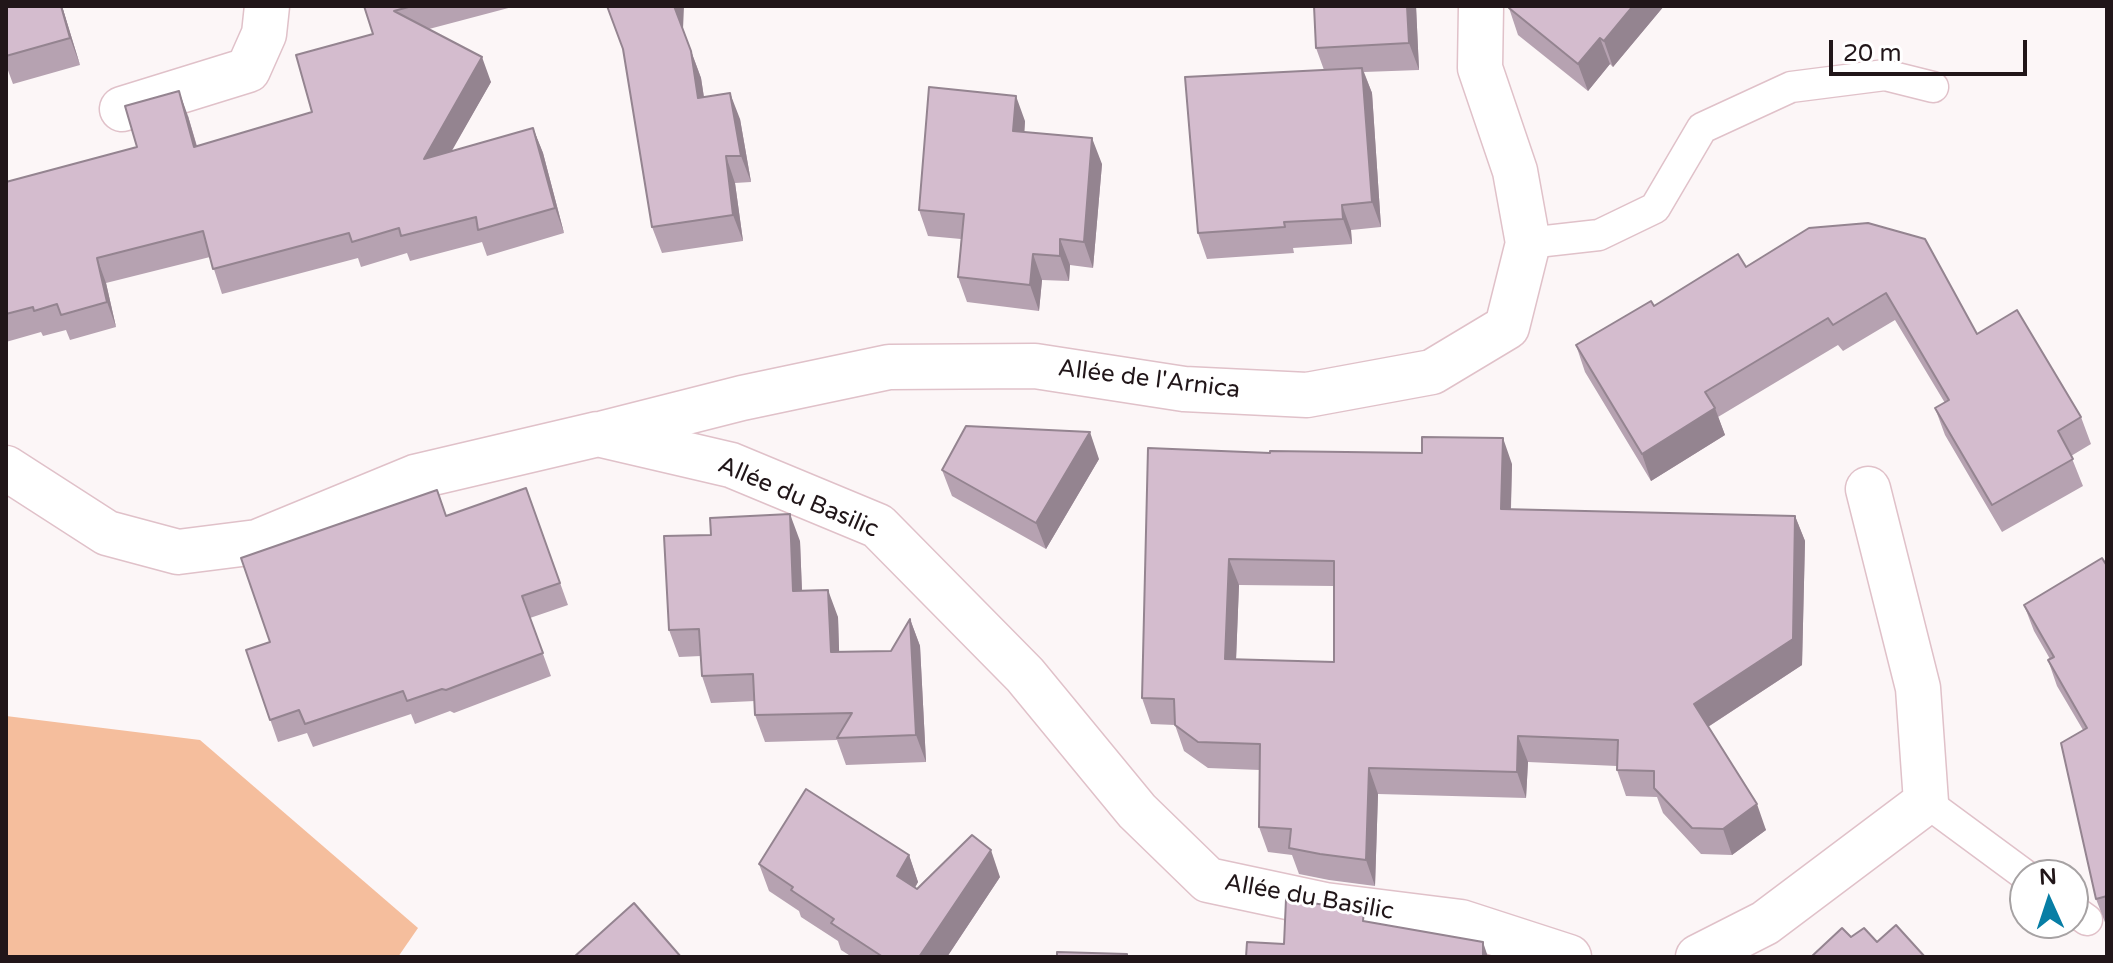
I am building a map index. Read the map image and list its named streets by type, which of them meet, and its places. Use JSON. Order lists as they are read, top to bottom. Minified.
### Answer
{"streets":{"street":["Allée de l'Arnica","Allée du Basilic"]},"crossings":[["Allée de l'Arnica","Allée du Basilic"]],"scale_bar":"20 m","north":"top"}
